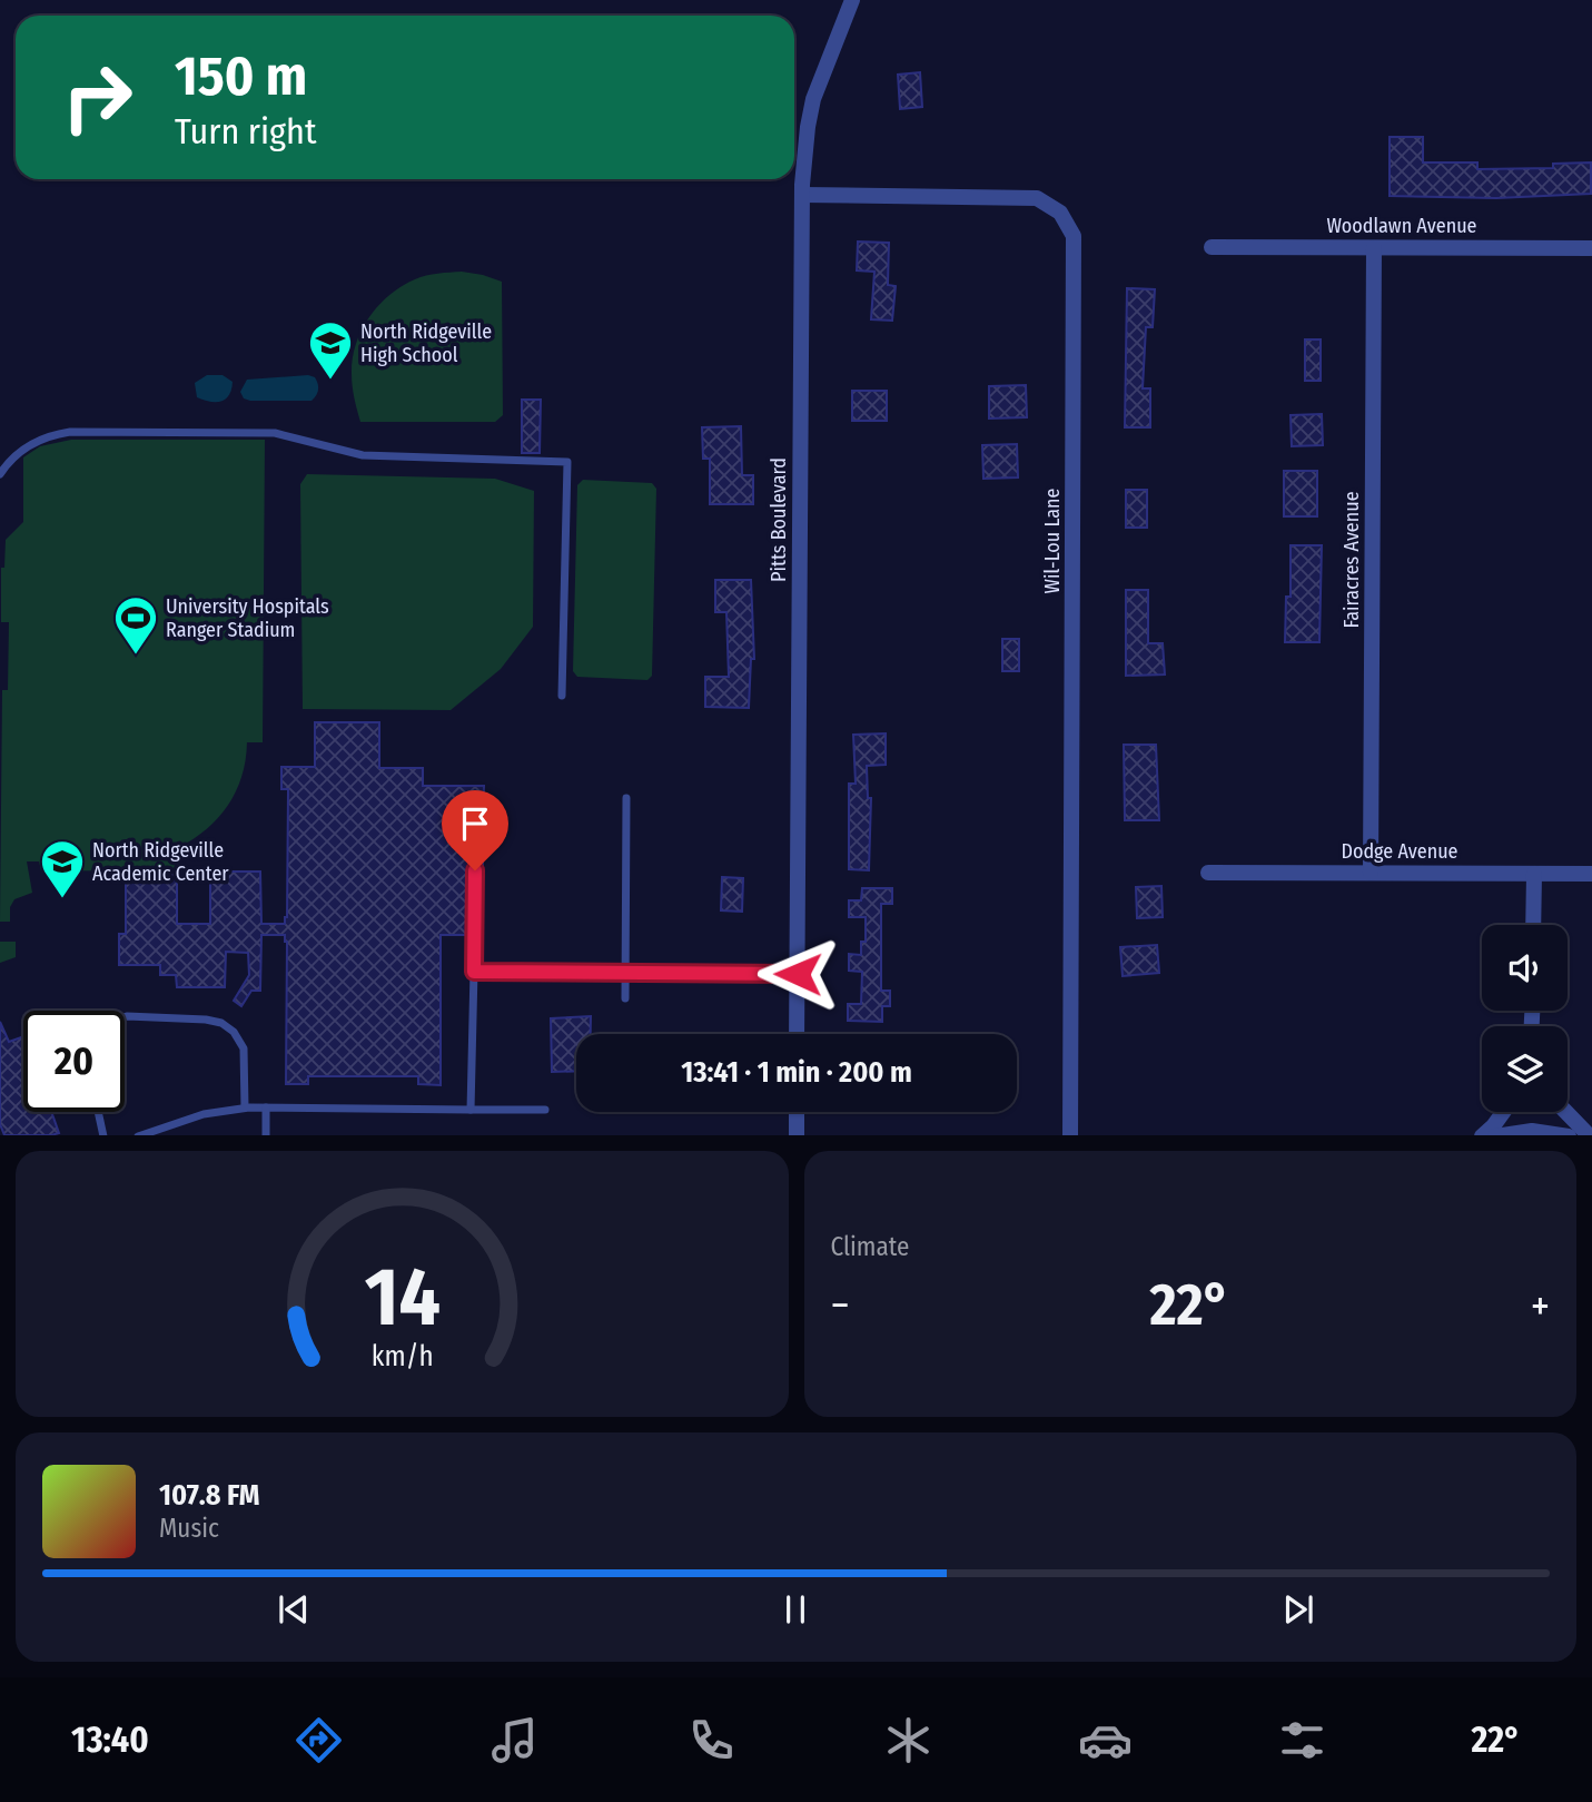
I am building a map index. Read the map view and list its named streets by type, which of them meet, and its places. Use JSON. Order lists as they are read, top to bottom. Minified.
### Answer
{"streets":{"street":["Woodlawn Avenue","Pitts Boulevard","Wil-Lou Lane","Fairacres Avenue","Dodge Avenue"]},"crossings":[["Woodlawn Avenue","Fairacres Avenue"],["Pitts Boulevard","Wil-Lou Lane"],["Fairacres Avenue","Dodge Avenue"]],"places":{"school or university":["North Ridgeville High School","North Ridgeville Academic Center"],"sports":["University Hospitals Ranger Stadium"]},"page":{"turn":["150 m","Turn right"],"limit":"20","trip":"13:41 · 1 min · 200 m","tile":"Climate","heat":["−","22°","+"],"song":["107.8 FM","Music"],"tabs":["13:40","22°"],"gauge":["14","km/h"]}}
